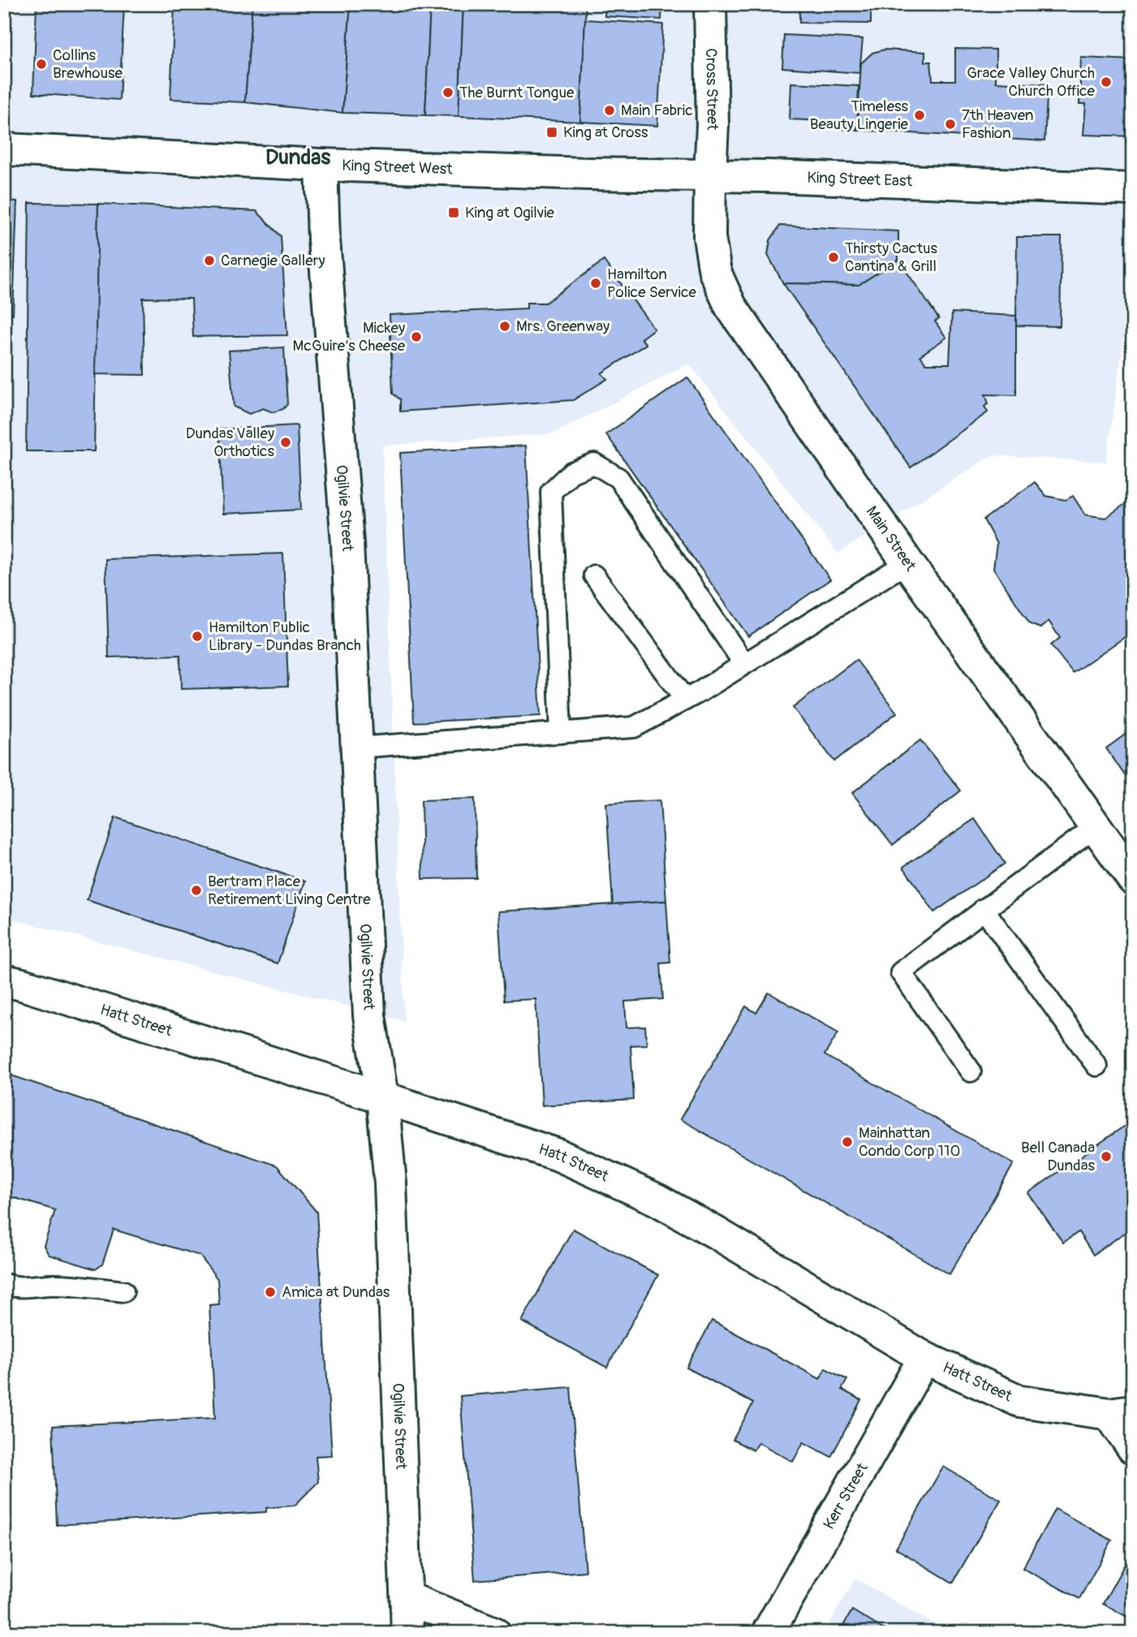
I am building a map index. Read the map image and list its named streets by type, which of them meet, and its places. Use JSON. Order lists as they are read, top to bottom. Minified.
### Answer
{"streets":{"main road":["Cross Street","King Street West","King Street East","Ogilvie Street","Main Street","Hatt Street","Kerr Street"]},"crossings":[["Cross Street","King Street East"],["Cross Street","Main Street"],["King Street West","King Street East"],["King Street West","Ogilvie Street"],["King Street East","Main Street"],["Ogilvie Street","Hatt Street"],["Hatt Street","Kerr Street"]],"districts":["Dundas"],"places":{"other":["Collins Brewhouse","Grace Valley Church Church Office","The Burnt Tongue","Main Fabric","Timeless Beauty Lingerie","7th Heaven Fashion","Thirsty Cactus Cantina & Grill","Carnegie Gallery","Hamilton Police Service","Mrs. Greenway","Mickey McGuire’s Cheese","Dundas Valley Orthotics","Hamilton Public Library - Dundas Branch","Bertram Place Retirement Living Centre","Mainhattan Condo Corp 110","Bell Canada Dundas","Amica at Dundas"],"transit":["King at Cross","King at Ogilvie"]}}
